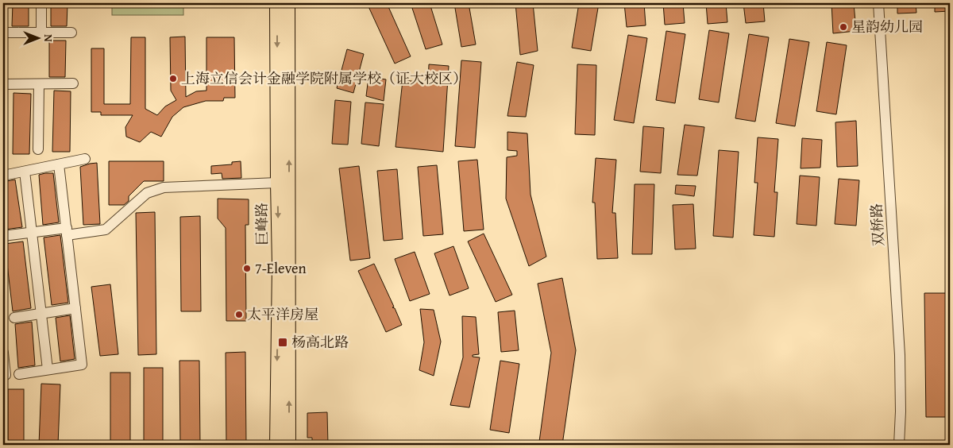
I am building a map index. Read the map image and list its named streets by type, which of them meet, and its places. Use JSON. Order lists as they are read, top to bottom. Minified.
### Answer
{"streets":{"main road":["巨峰路"],"street":["双桥路"]},"places":{"other":["星韵幼儿园","上海立信会计金融学院附属学校（证大校区）","7-Eleven","太平洋房屋"],"transit":["杨高北路"]},"north":"right"}
